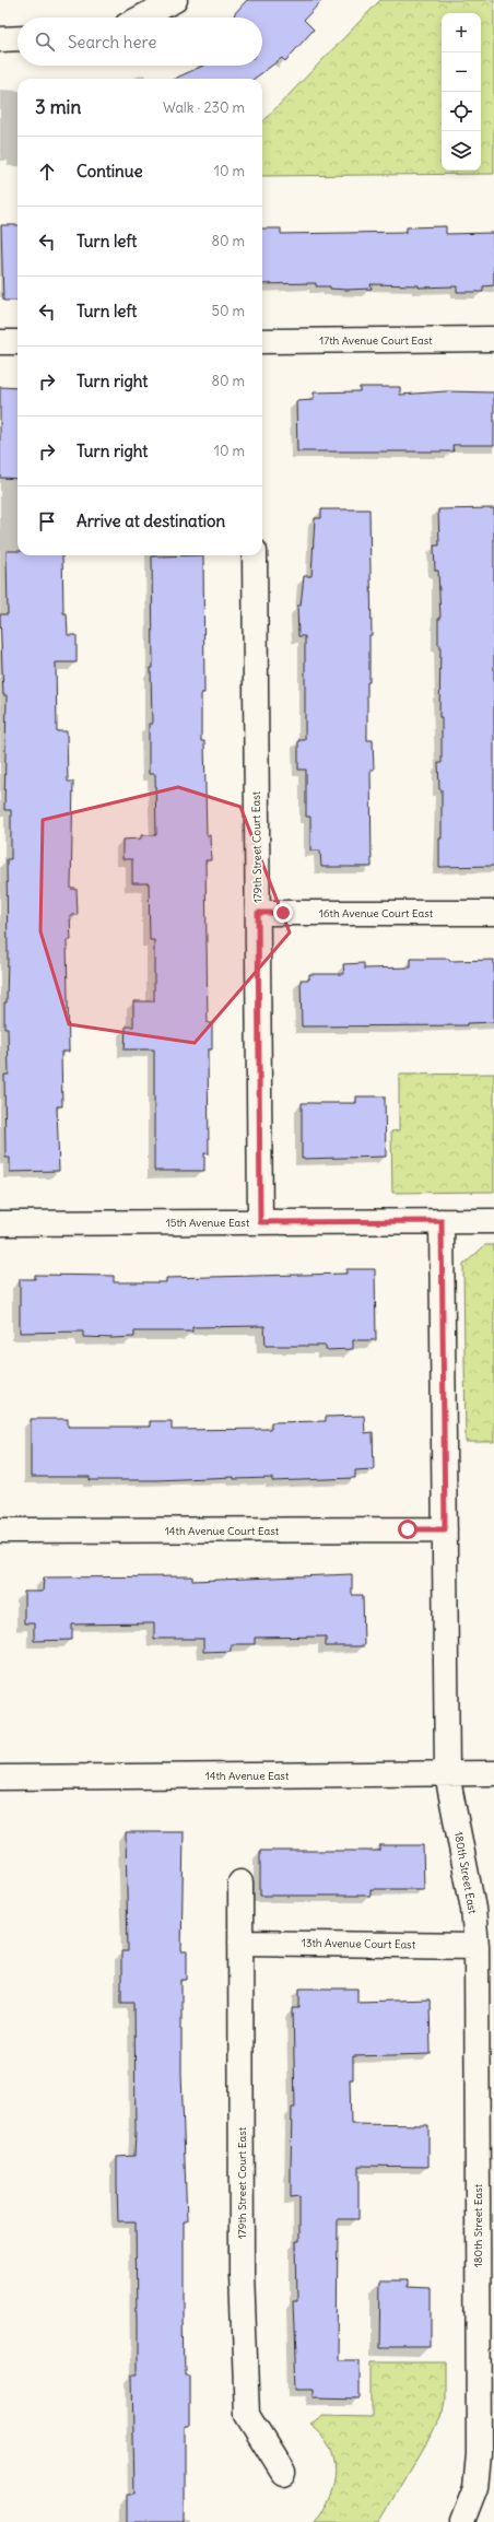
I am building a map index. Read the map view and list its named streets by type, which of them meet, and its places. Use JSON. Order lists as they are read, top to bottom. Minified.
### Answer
{"streets":{"street":["17th Avenue Court East","179th Street Court East","16th Avenue Court East","15th Avenue East","14th Avenue Court East","14th Avenue East","180th Street East","13th Avenue Court East"]},"crossings":[["179th Street Court East","16th Avenue Court East"],["179th Street Court East","15th Avenue East"],["179th Street Court East","13th Avenue Court East"],["15th Avenue East","180th Street East"],["14th Avenue Court East","180th Street East"],["14th Avenue East","180th Street East"],["180th Street East","13th Avenue Court East"]],"page":{"map_buttons":["+","−"],"search":"Search here","heading":["3 min","Walk · 230 m"],"list":[["Continue","10 m"],["Turn left","80 m"],["Turn left","50 m"],["Turn right","80 m"],["Turn right","10 m"],"Arrive at destination"]}}
